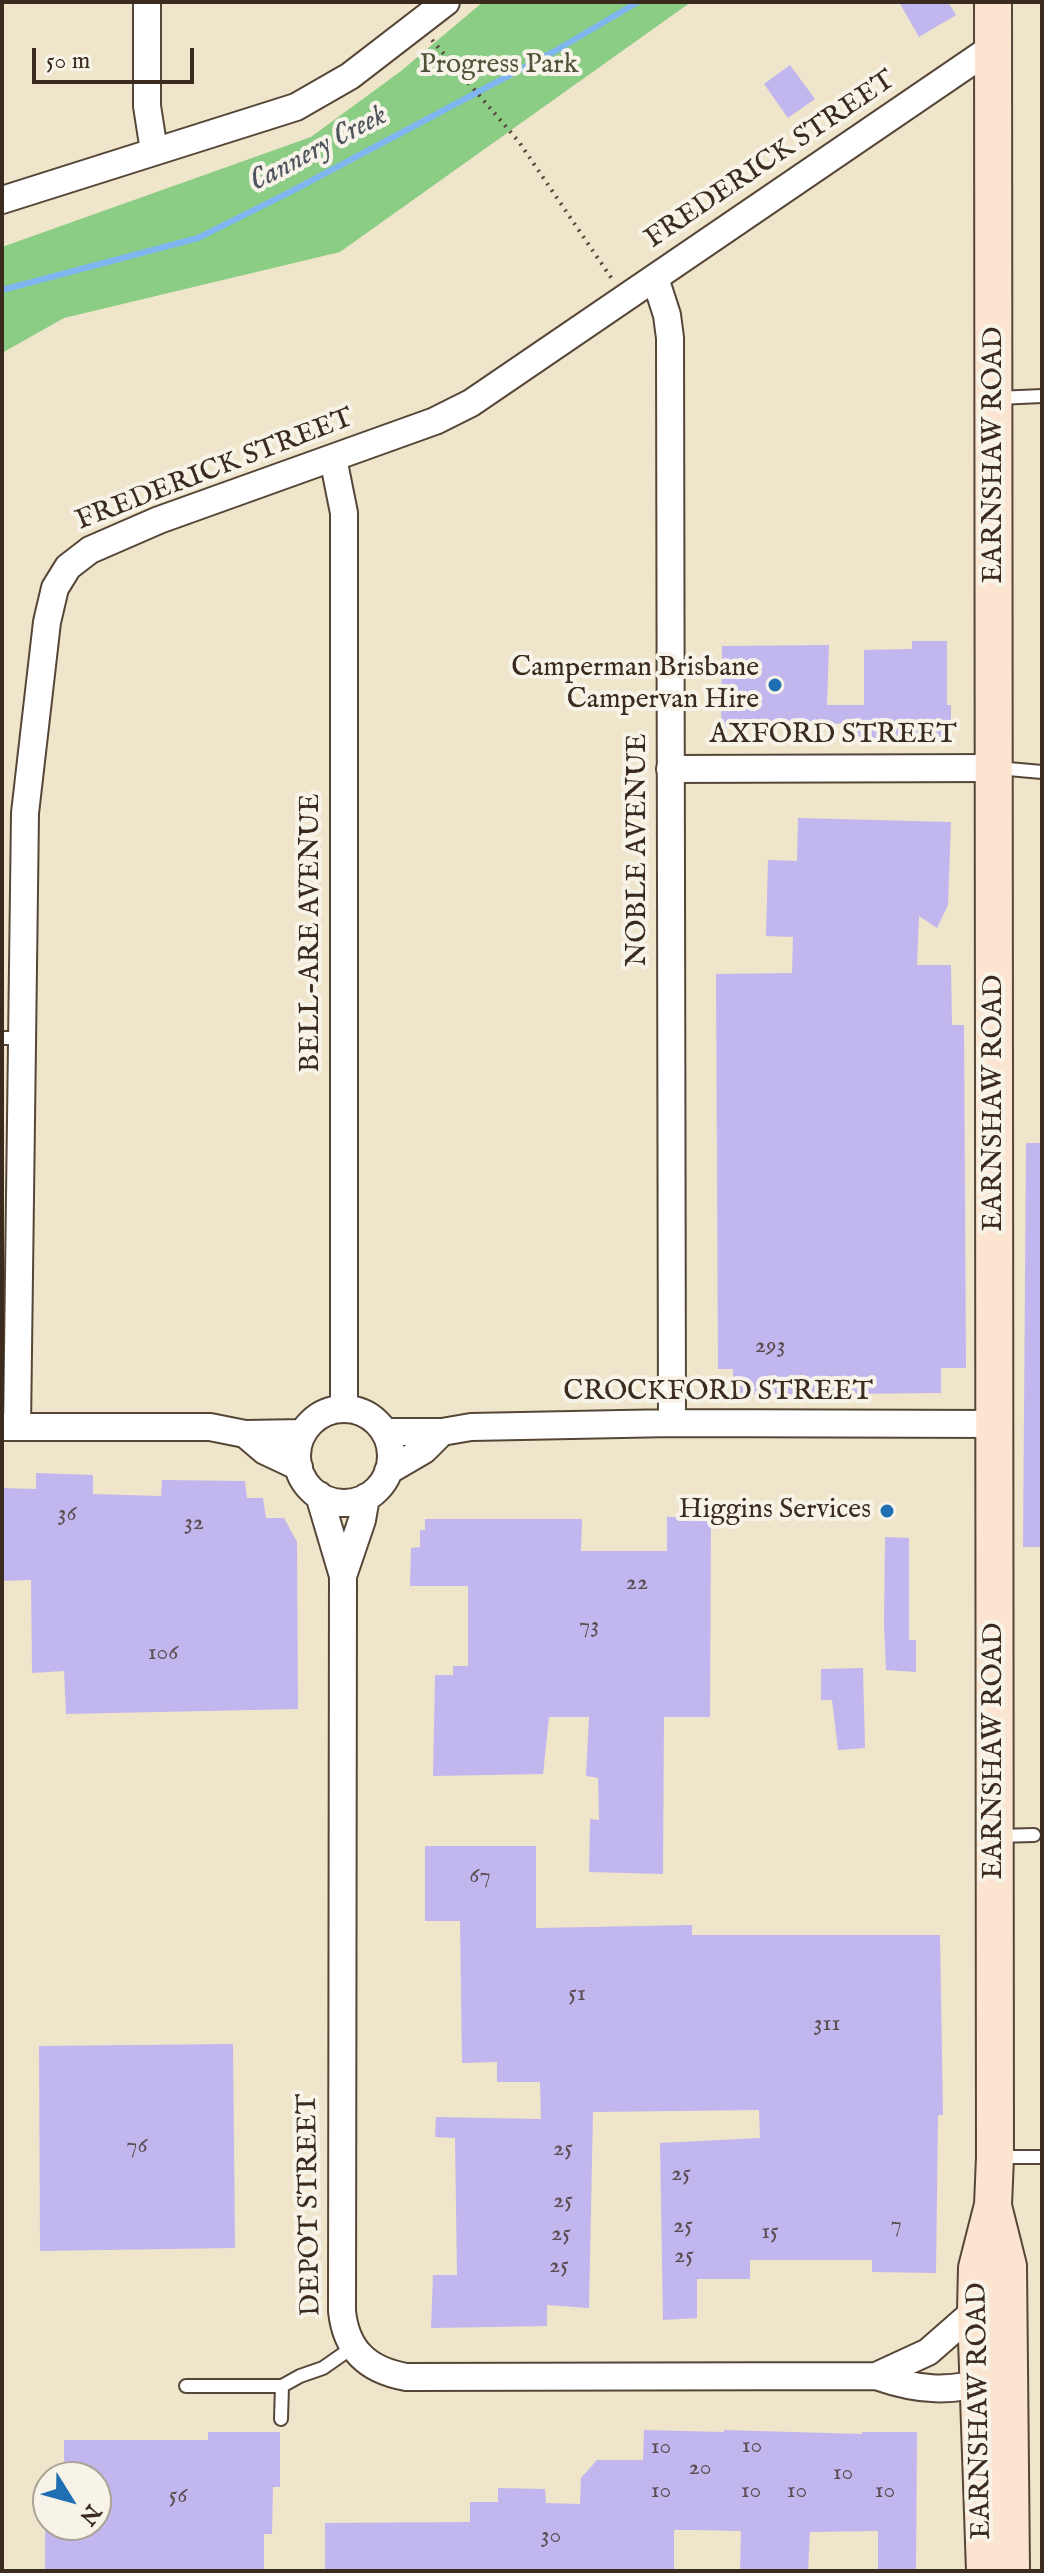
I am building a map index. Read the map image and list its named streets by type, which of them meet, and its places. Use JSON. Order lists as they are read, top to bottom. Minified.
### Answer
{"streets":{"street":["FREDERICK STREET","EARNSHAW ROAD","AXFORD STREET","NOBLE AVENUE","BELL-ARE AVENUE","CROCKFORD STREET","DEPOT STREET"]},"crossings":[["FREDERICK STREET","EARNSHAW ROAD"],["FREDERICK STREET","NOBLE AVENUE"],["FREDERICK STREET","BELL-ARE AVENUE"],["EARNSHAW ROAD","AXFORD STREET"],["EARNSHAW ROAD","CROCKFORD STREET"],["EARNSHAW ROAD","DEPOT STREET"],["AXFORD STREET","NOBLE AVENUE"],["NOBLE AVENUE","CROCKFORD STREET"],["BELL-ARE AVENUE","CROCKFORD STREET"],["BELL-ARE AVENUE","DEPOT STREET"],["CROCKFORD STREET","DEPOT STREET"]],"water":["Cannery Creek"],"parks":["Progress Park"],"places":["Camperman Brisbane Campervan Hire","Higgins Services"],"house_numbers":["293","36","32","22","73","106","67","51","311","76","25","25","25","7","25","15","25","25","25","10","10","20","10","10","10","10","10","56","30"],"scale_bar":"50 m","north":"bottom right"}
